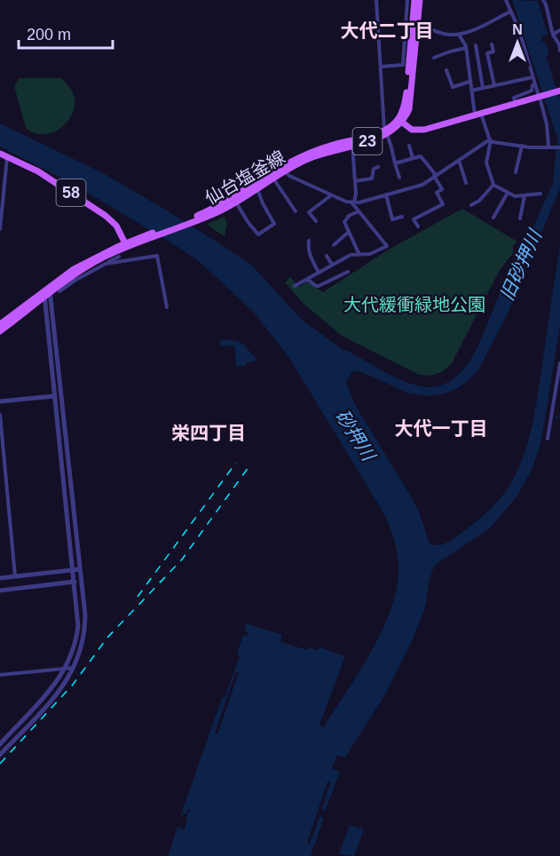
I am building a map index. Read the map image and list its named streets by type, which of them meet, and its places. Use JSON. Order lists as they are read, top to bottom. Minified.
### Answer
{"streets":{"main road":["23","仙台塩釜線","58"]},"crossings":[["23","仙台塩釜線"],["仙台塩釜線","58"]],"districts":["大代二丁目","大代一丁目","栄四丁目"],"water":["旧砂押川","砂押川"],"parks":["大代緩衝緑地公園"],"scale_bar":"200 m","north":"top"}
